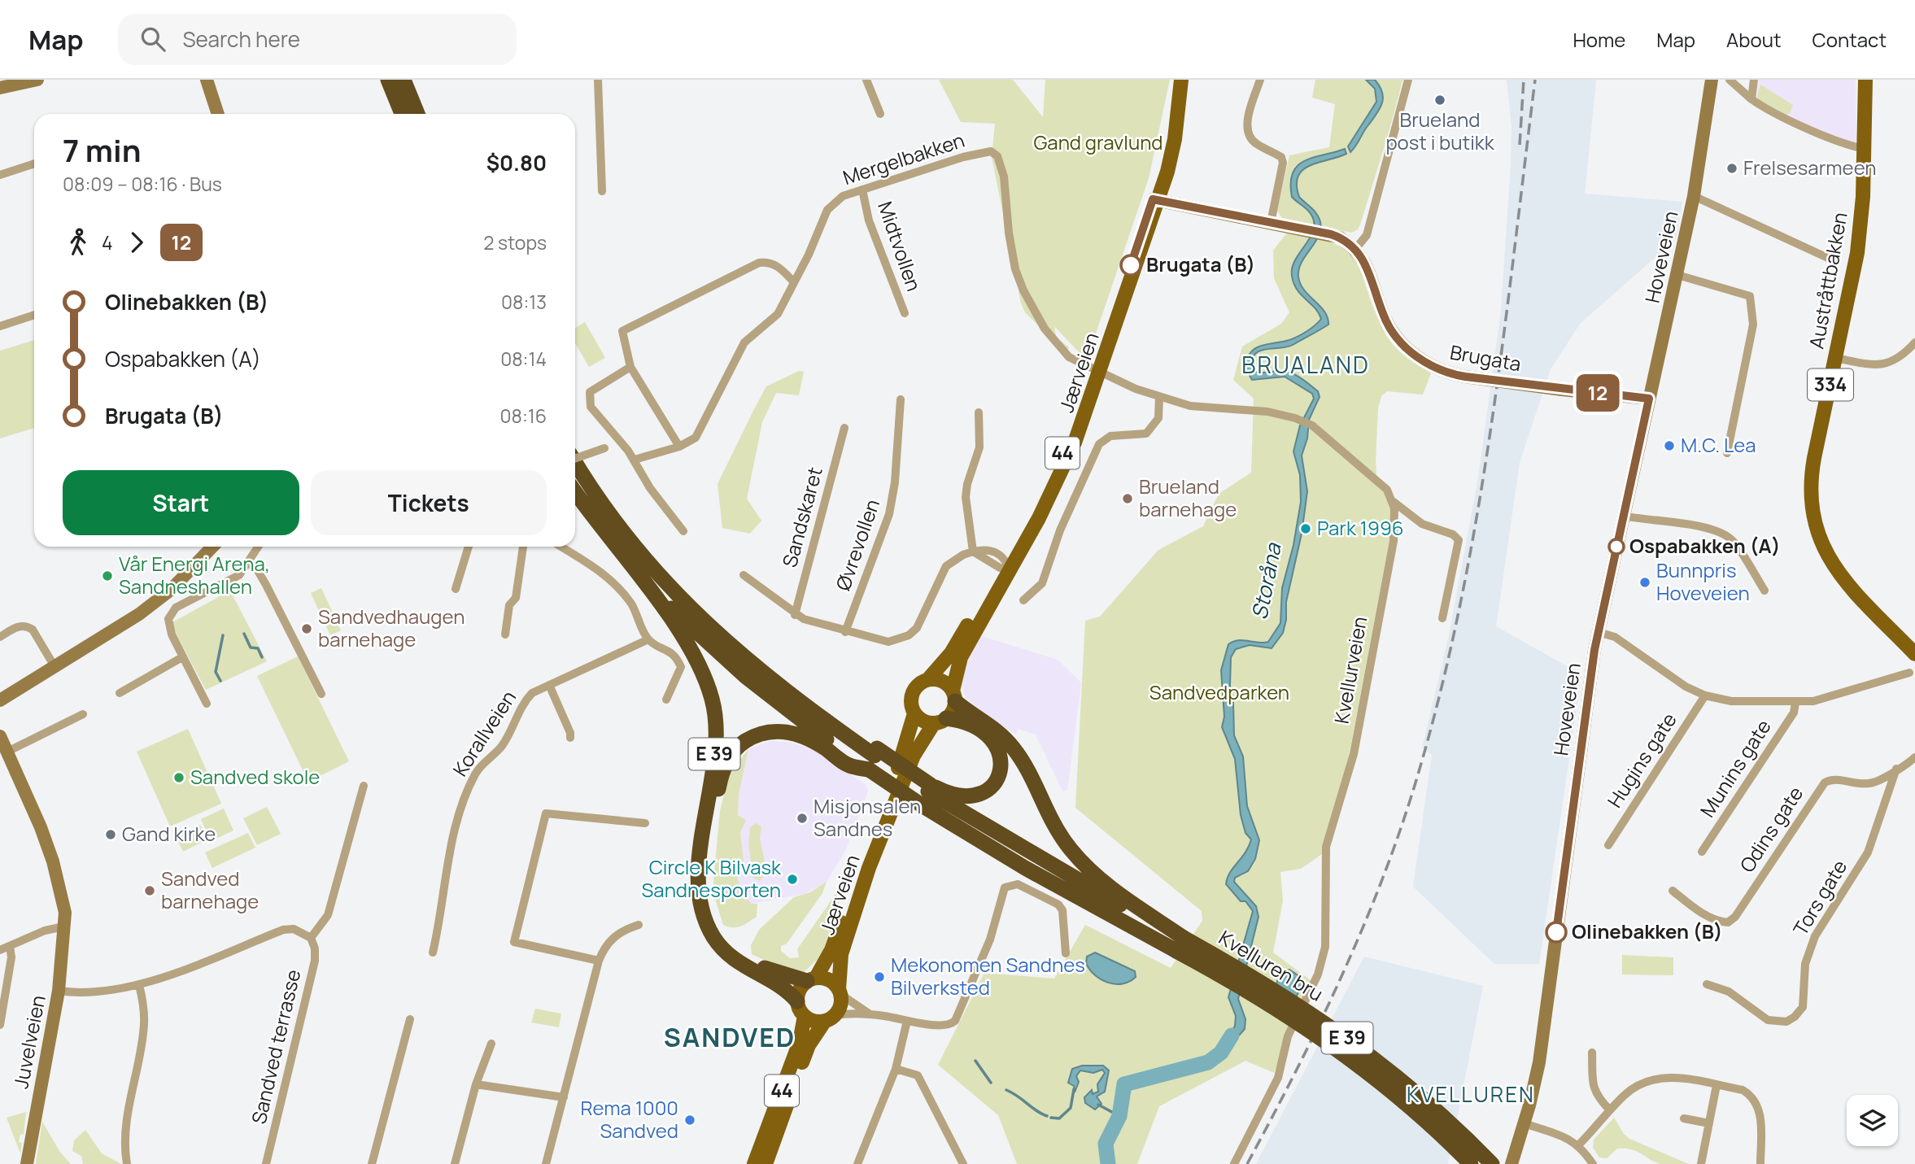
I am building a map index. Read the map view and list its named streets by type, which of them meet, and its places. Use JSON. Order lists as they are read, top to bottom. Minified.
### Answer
{"streets":{"highway":["E 39","Kvelluren bru"],"main road":["Hoveveien","Austråttbakken","Brugata","Jærveien","334","44","Juvelveien"],"street":["Mergelbakken","Midtvollen","Sandskaret","Øvrevollen","Kvellurveien","Korallveien","Hugins gate","Munins gate","Odins gate","Tors gate","Sandved terrasse"]},"crossings":[["Mergelbakken","Midtvollen"],["Mergelbakken","Jærveien"],["Hoveveien","Brugata"],["Jærveien","44"],["Jærveien","E 39"],["44","E 39"],["E 39","Kvelluren bru"],["Odins gate","Tors gate"]],"districts":["BRUALAND","SANDVED","KVELLUREN"],"water":["Storåna"],"parks":["Gand gravlund","Sandvedparken"],"places":["Brueland post i butikk","Frelsesarmeen","Brugata (B)","M.C. Lea","Brueland barnehage","Park 1996","Ospabakken (A)","Vår Energi Arena, Sandneshallen","Bunnpris Hoveveien","Sandvedhaugen barnehage","Sandved skole","Misjonsalen Sandnes","Gand kirke","Circle K Bilvask Sandnesporten","Sandved barnehage","Olinebakken (B)","Mekonomen Sandnes Bilverksted","Rema 1000 Sandved"],"lines":["bus line 12"],"page":{"header":"Map","search":"Search here","nav":["Home","Map","About","Contact"],"on_map":"12","heading":["7 min","08:09 – 08:16 · Bus","$0.80"],"legs":["4","12","2 stops"],"list":[{"name":"Olinebakken (B)","value":"08:13"},{"name":"Ospabakken (A)","value":"08:14"},{"name":"Brugata (B)","value":"08:16"}],"buttons":["Start","Tickets"]}}
